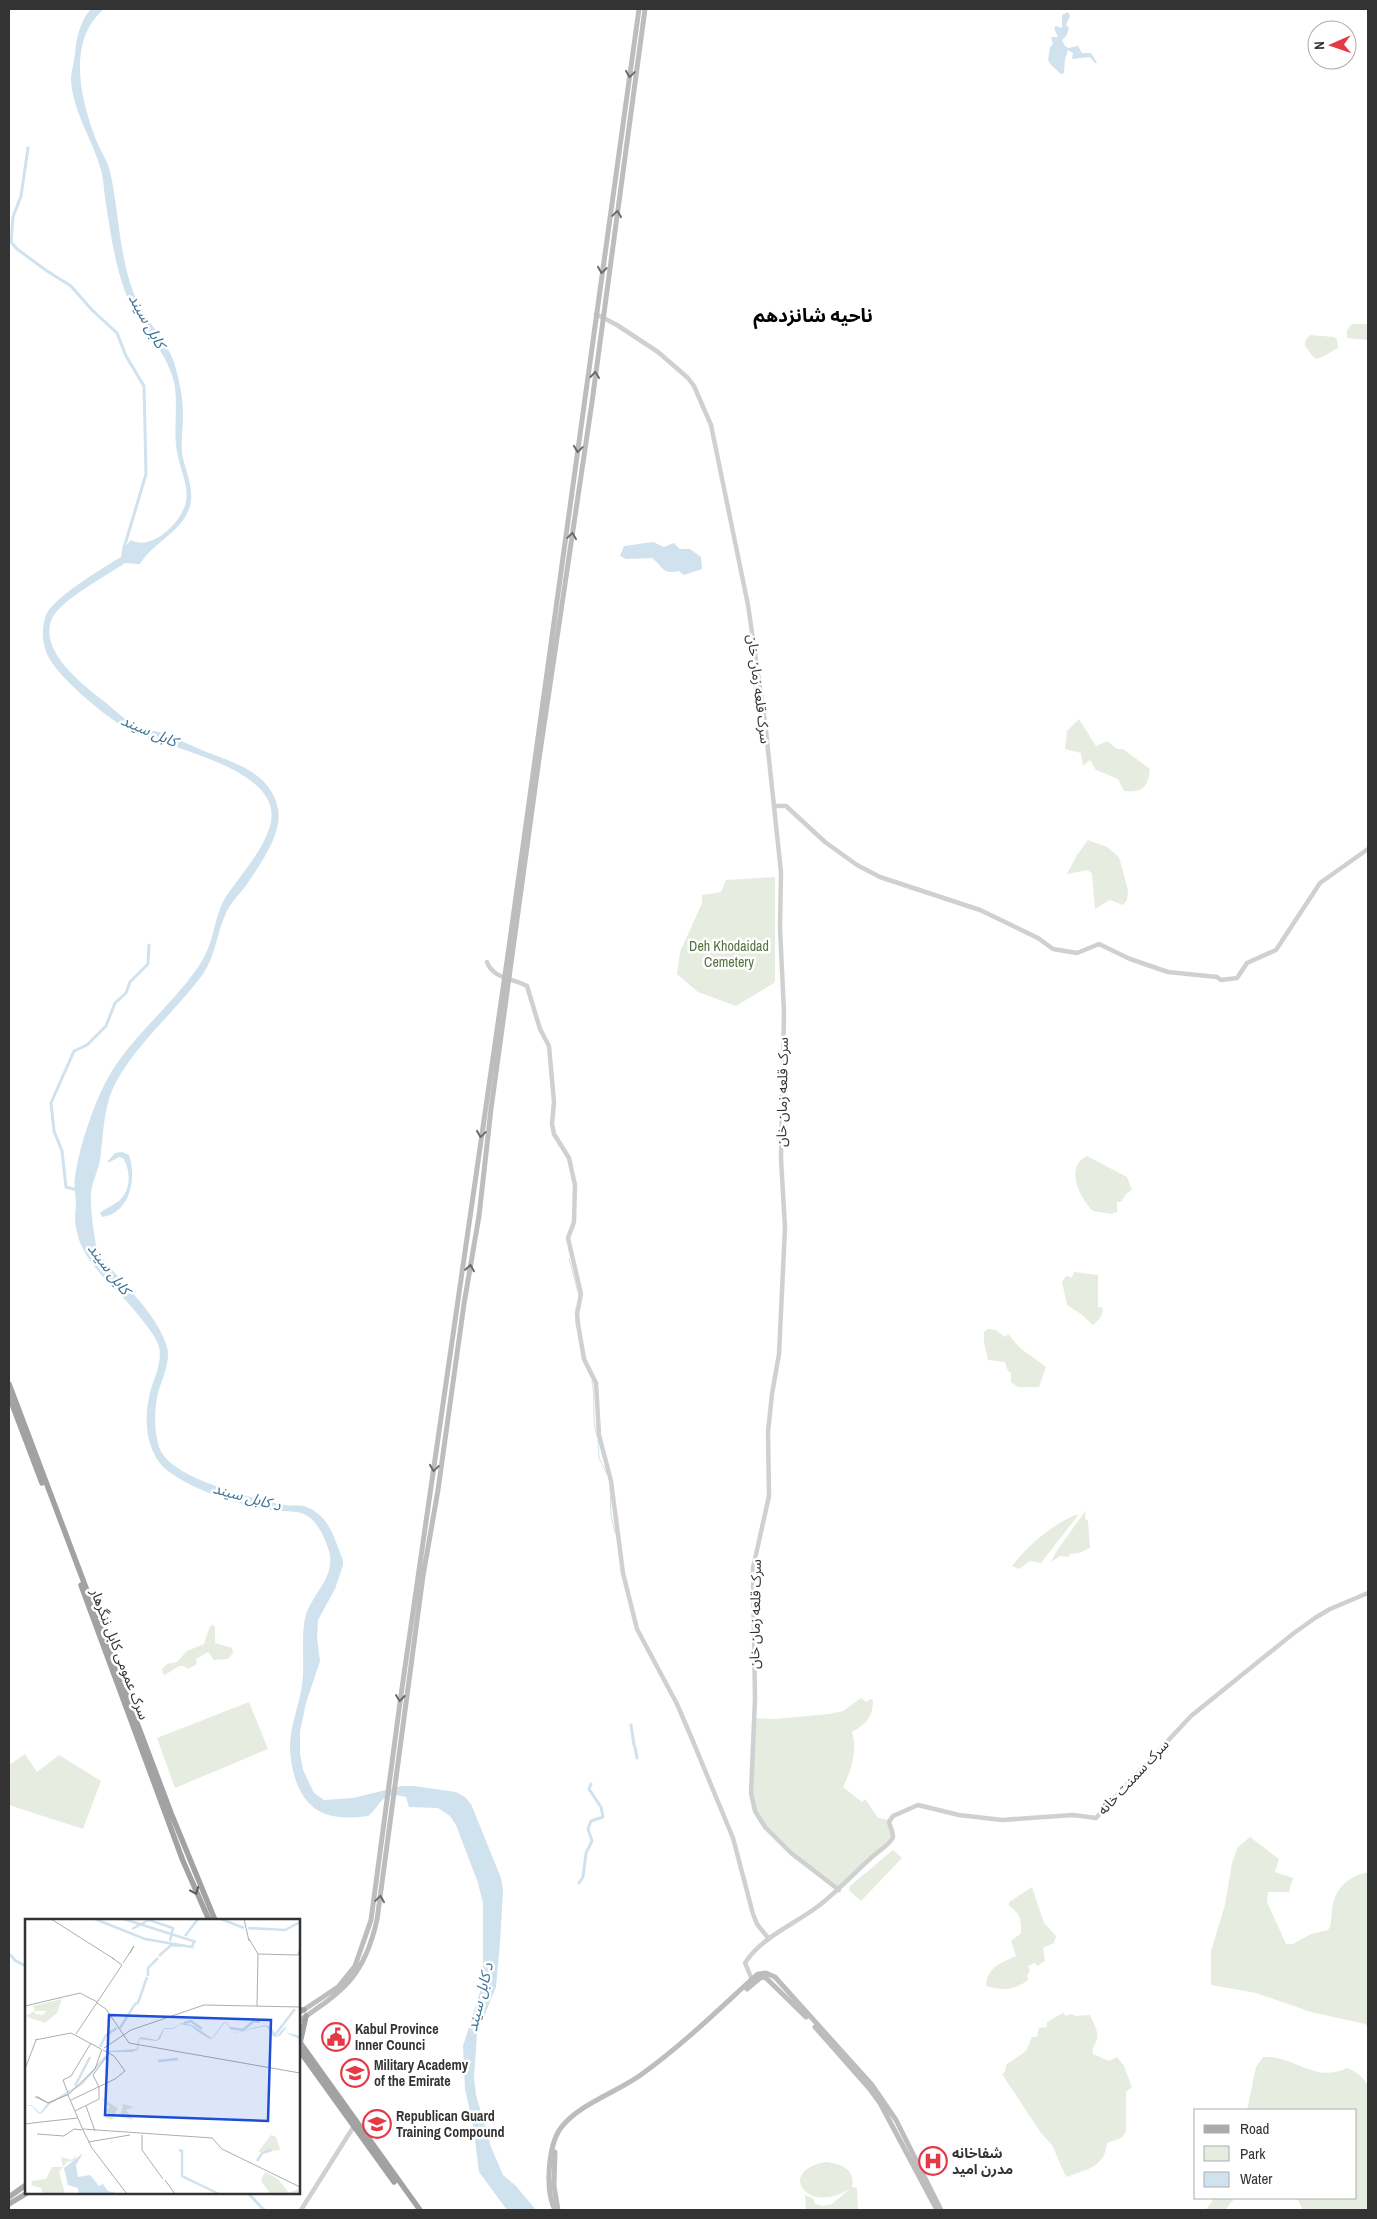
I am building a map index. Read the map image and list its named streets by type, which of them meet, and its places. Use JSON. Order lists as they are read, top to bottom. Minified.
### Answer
{"streets":{"highway":["سرک عمومی کابل ننگرهار"],"street":["سرک قلعه زمان خان","سرک سمنت خانه"]},"crossings":[["سرک قلعه زمان خان","سرک سمنت خانه"]],"districts":["ناحیه شانزدهم"],"water":["کابل سيند","د کابل سيند"],"parks":["Deh Khodaidad Cemetery"],"places":{"public building":["Kabul Province Inner Counci"],"school or university":["Military Academy of the Emirate","Republican Guard Training Compound"],"hospital":["شفاخانه مدرن امید"]},"legend":["Road","Park","Water"],"north":"left"}
